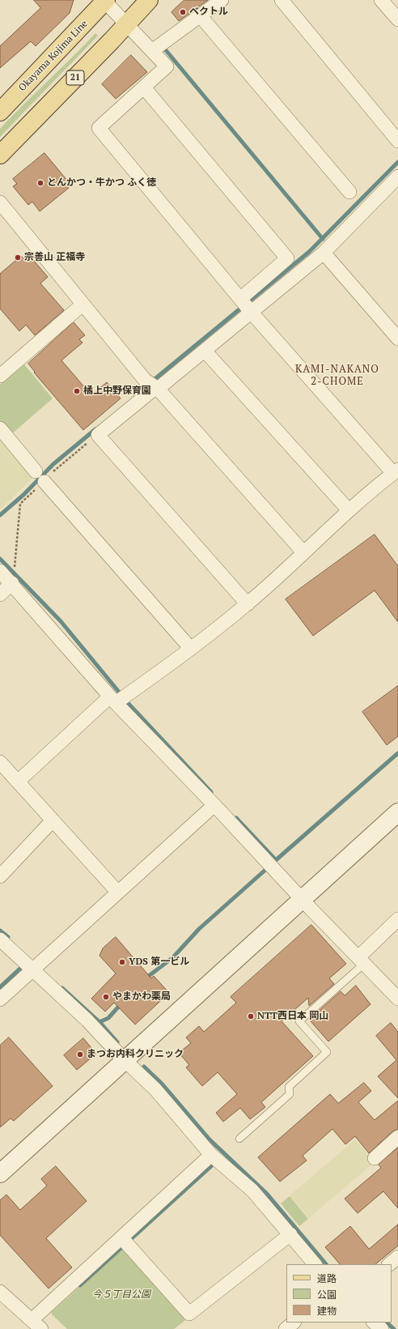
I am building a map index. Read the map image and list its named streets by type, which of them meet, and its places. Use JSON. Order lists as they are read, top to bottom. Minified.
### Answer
{"streets":{"main road":["Okayama Kojima Line","21"]},"districts":["KAMI-NAKANO 2-CHOME"],"parks":["今５丁目公園"],"places":["ベクトル","とんかつ・牛かつ ふく徳","宗善山 正福寺","橘上中野保育園","YDS 第一ビル","やまかわ薬局","NTT西日本 岡山","まつお内科クリニック"],"legend":["道路","公園","建物"]}
